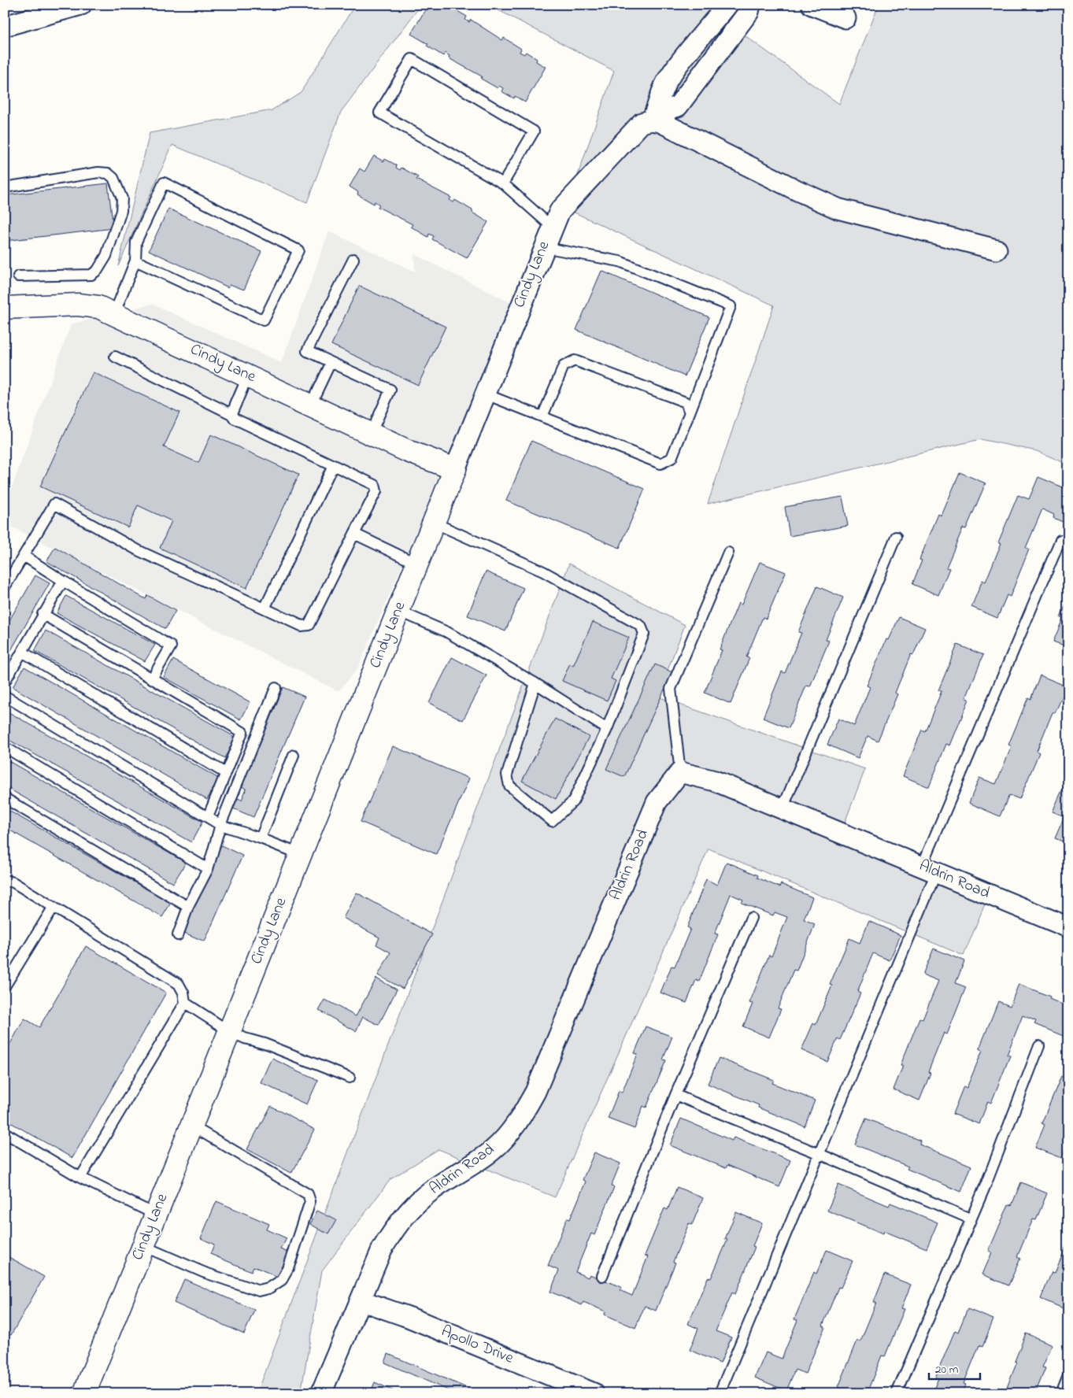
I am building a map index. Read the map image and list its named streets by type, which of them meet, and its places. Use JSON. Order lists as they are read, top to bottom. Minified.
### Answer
{"streets":{"street":["Cindy Lane","Aldrin Road","Apollo Drive"]},"crossings":[["Aldrin Road","Apollo Drive"]],"scale_bar":"20 m"}
